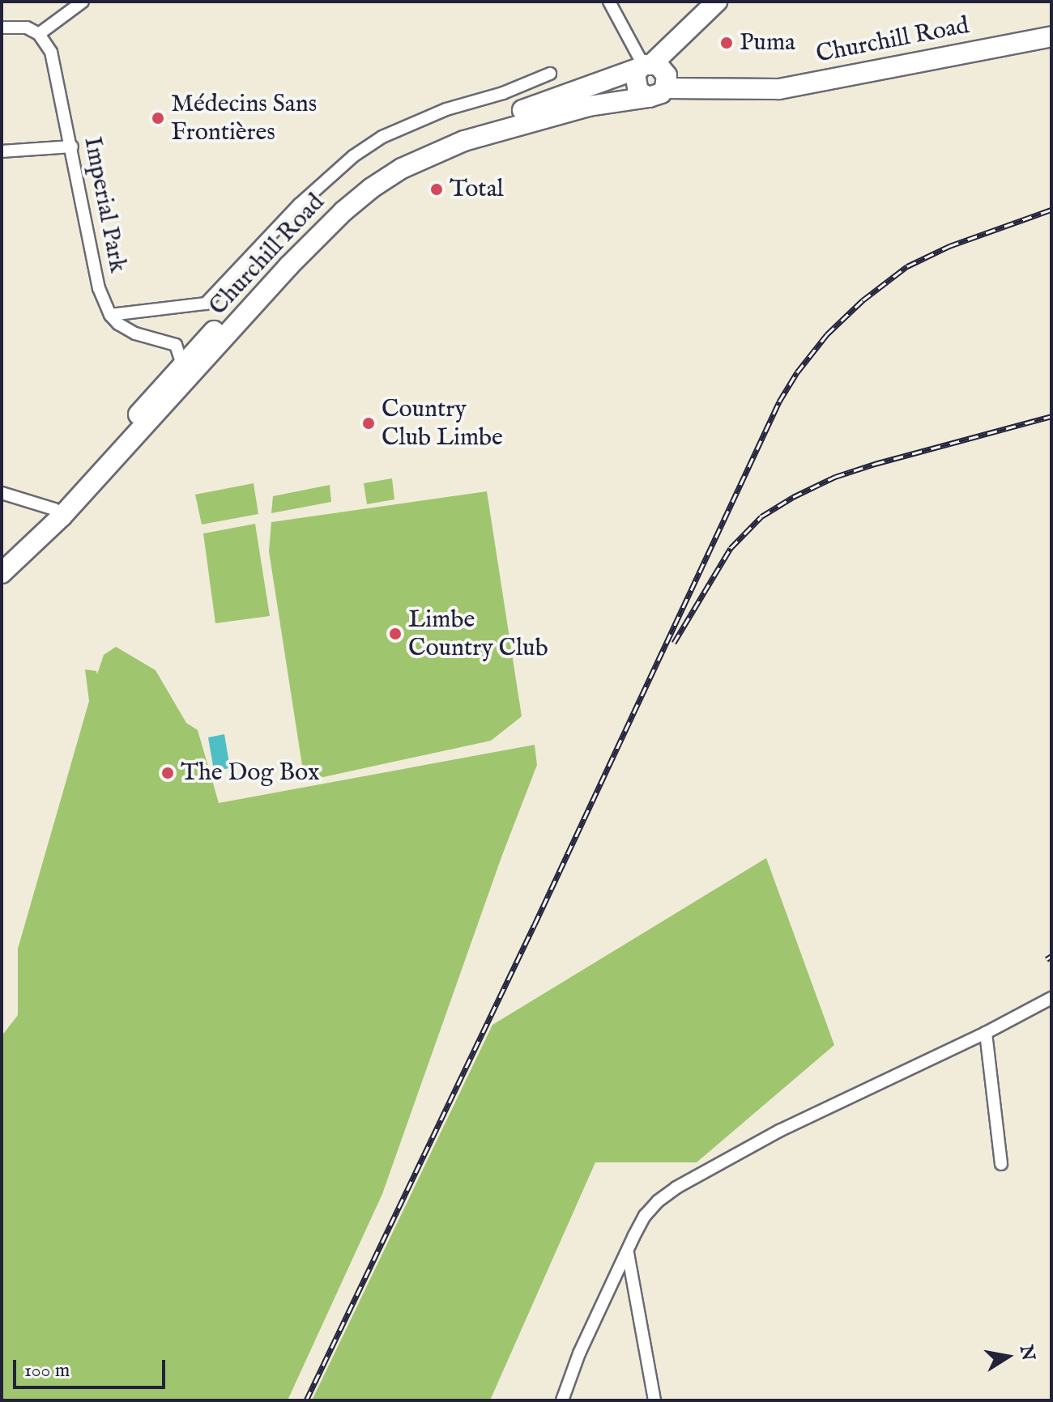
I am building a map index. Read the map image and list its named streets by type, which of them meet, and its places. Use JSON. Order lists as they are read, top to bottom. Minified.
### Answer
{"streets":{"highway":["Churchill Road"],"street":["Imperial Park"]},"places":["Puma","Médecins Sans Frontières","Total","Country Club Limbe","Limbe Country Club","The Dog Box"],"scale_bar":"100 m","north":"right"}
